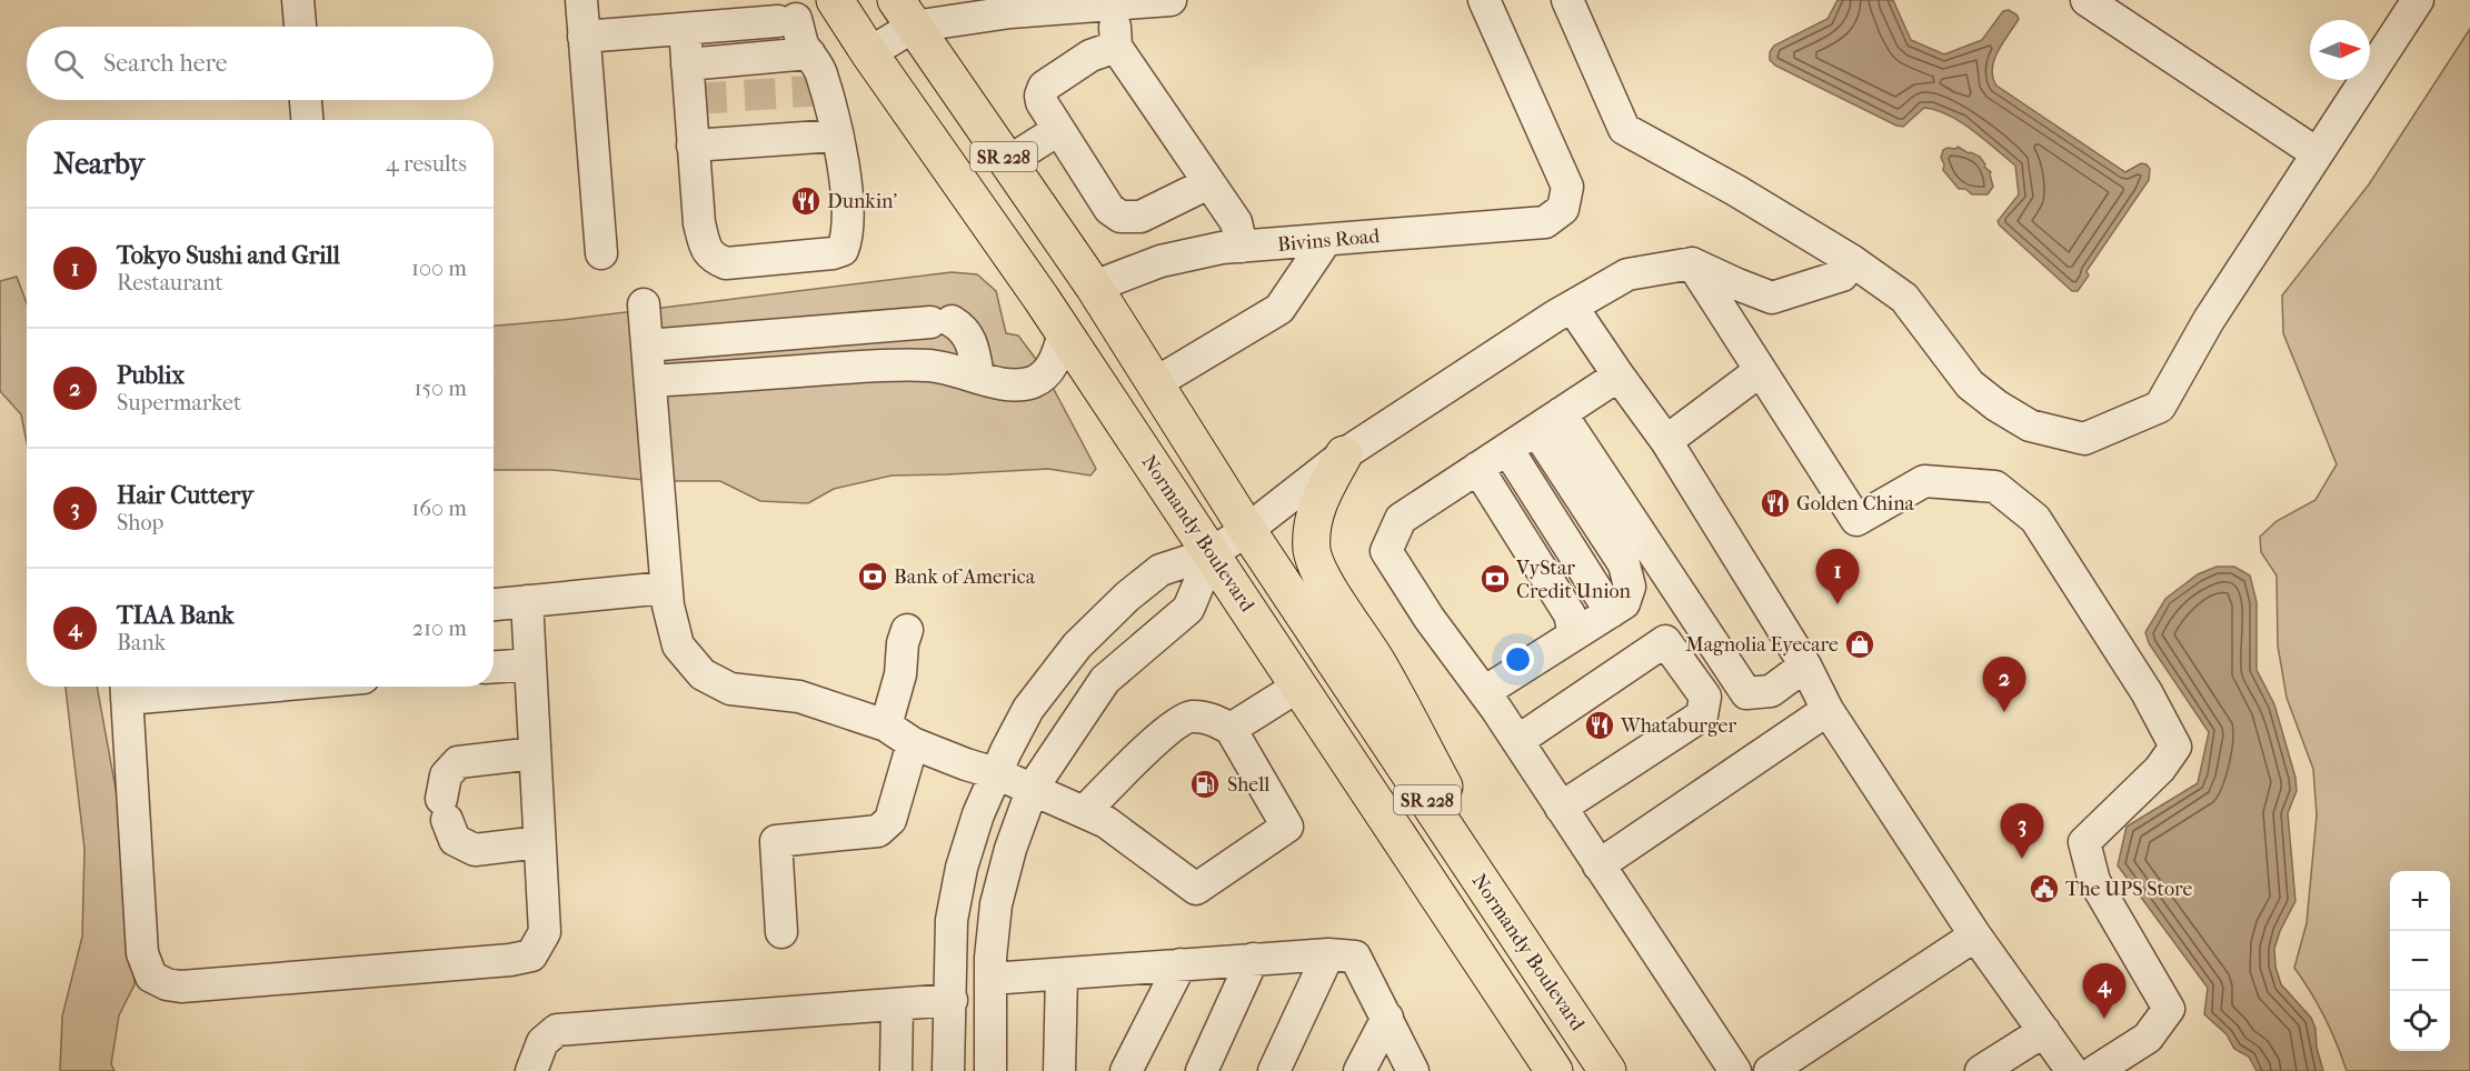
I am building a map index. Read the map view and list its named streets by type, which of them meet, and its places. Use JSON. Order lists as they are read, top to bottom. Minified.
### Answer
{"streets":{"main road":["SR 228","Normandy Boulevard"],"street":["Bivins Road"]},"crossings":[["Bivins Road","Normandy Boulevard"]],"places":{"restaurant":["Dunkin'","Golden China","Whataburger"],"bank":["Bank of America","VyStar Credit Union"],"shop":["Magnolia Eyecare"],"fuel station":["Shell"],"public building":["The UPS Store"]},"north":"right","page":{"search":"Search here","heading":["Nearby","4 results"],"list":[{"mark":"1","name":"Tokyo Sushi and Grill","note":"Restaurant","value":"100 m"},{"mark":"2","name":"Publix","note":"Supermarket","value":"150 m"},{"mark":"3","name":"Hair Cuttery","note":"Shop","value":"160 m"},{"mark":"4","name":"TIAA Bank","note":"Bank","value":"210 m"}],"pins":["1","2","3","4"],"map_buttons":["+","−"]}}
